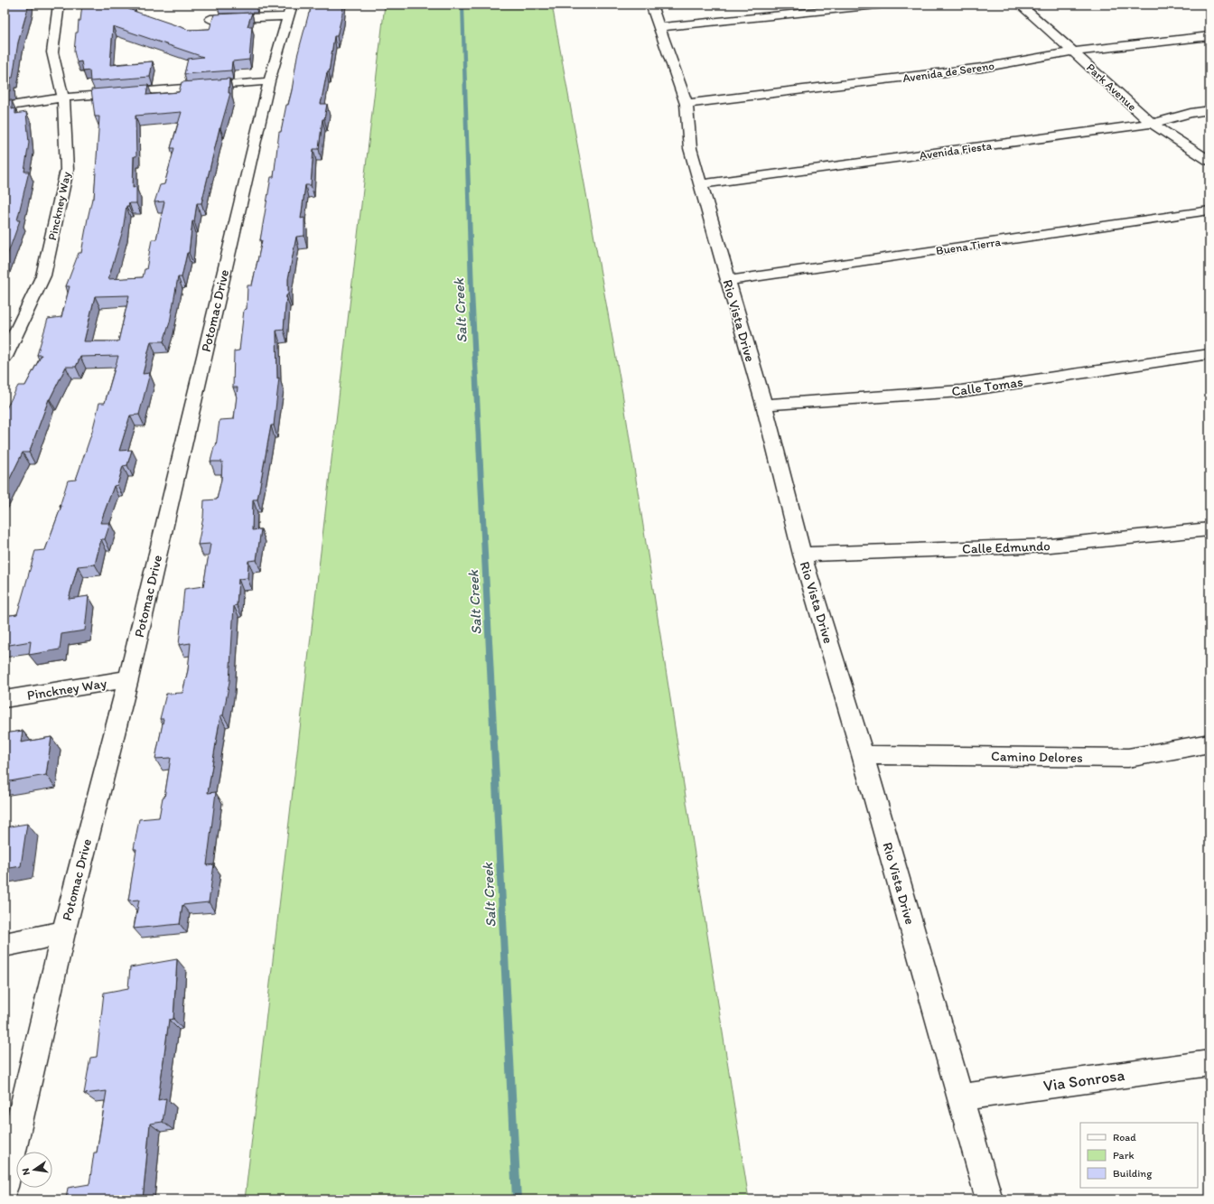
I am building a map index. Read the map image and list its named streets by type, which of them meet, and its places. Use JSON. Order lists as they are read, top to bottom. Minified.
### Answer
{"streets":{"street":["Avenida de Sereno","Park Avenue","Avenida Fiesta","Pinckney Way","Buena Tierra","Potomac Drive","Rio Vista Drive","Calle Tomas","Calle Edmundo","Camino Delores","Via Sonrosa"]},"crossings":[["Avenida de Sereno","Park Avenue"],["Avenida de Sereno","Rio Vista Drive"],["Park Avenue","Avenida Fiesta"],["Avenida Fiesta","Rio Vista Drive"],["Pinckney Way","Potomac Drive"],["Buena Tierra","Rio Vista Drive"],["Rio Vista Drive","Calle Tomas"],["Rio Vista Drive","Calle Edmundo"],["Rio Vista Drive","Camino Delores"],["Rio Vista Drive","Via Sonrosa"]],"water":["Salt Creek"],"legend":["Road","Park","Building"],"north":"left"}
